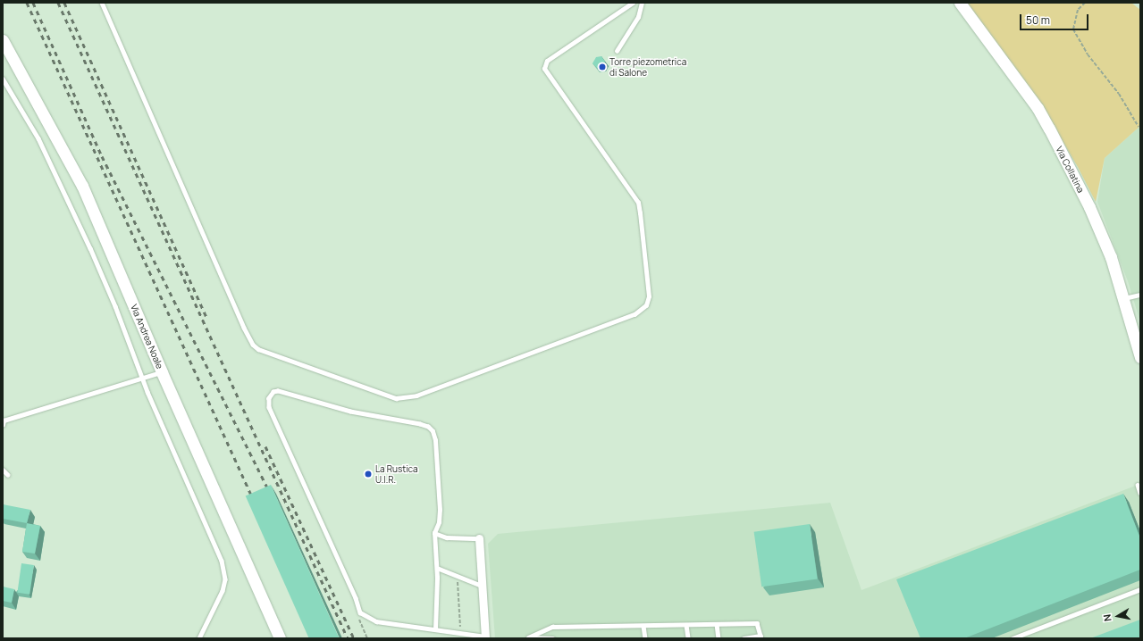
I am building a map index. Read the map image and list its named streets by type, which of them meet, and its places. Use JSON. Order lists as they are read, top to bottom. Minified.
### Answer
{"streets":{"street":["Via Collatina","Via Andrea Noale"]},"places":["Torre piezometrica di Salone","La Rustica U.I.R."],"scale_bar":"50 m","north":"left"}
